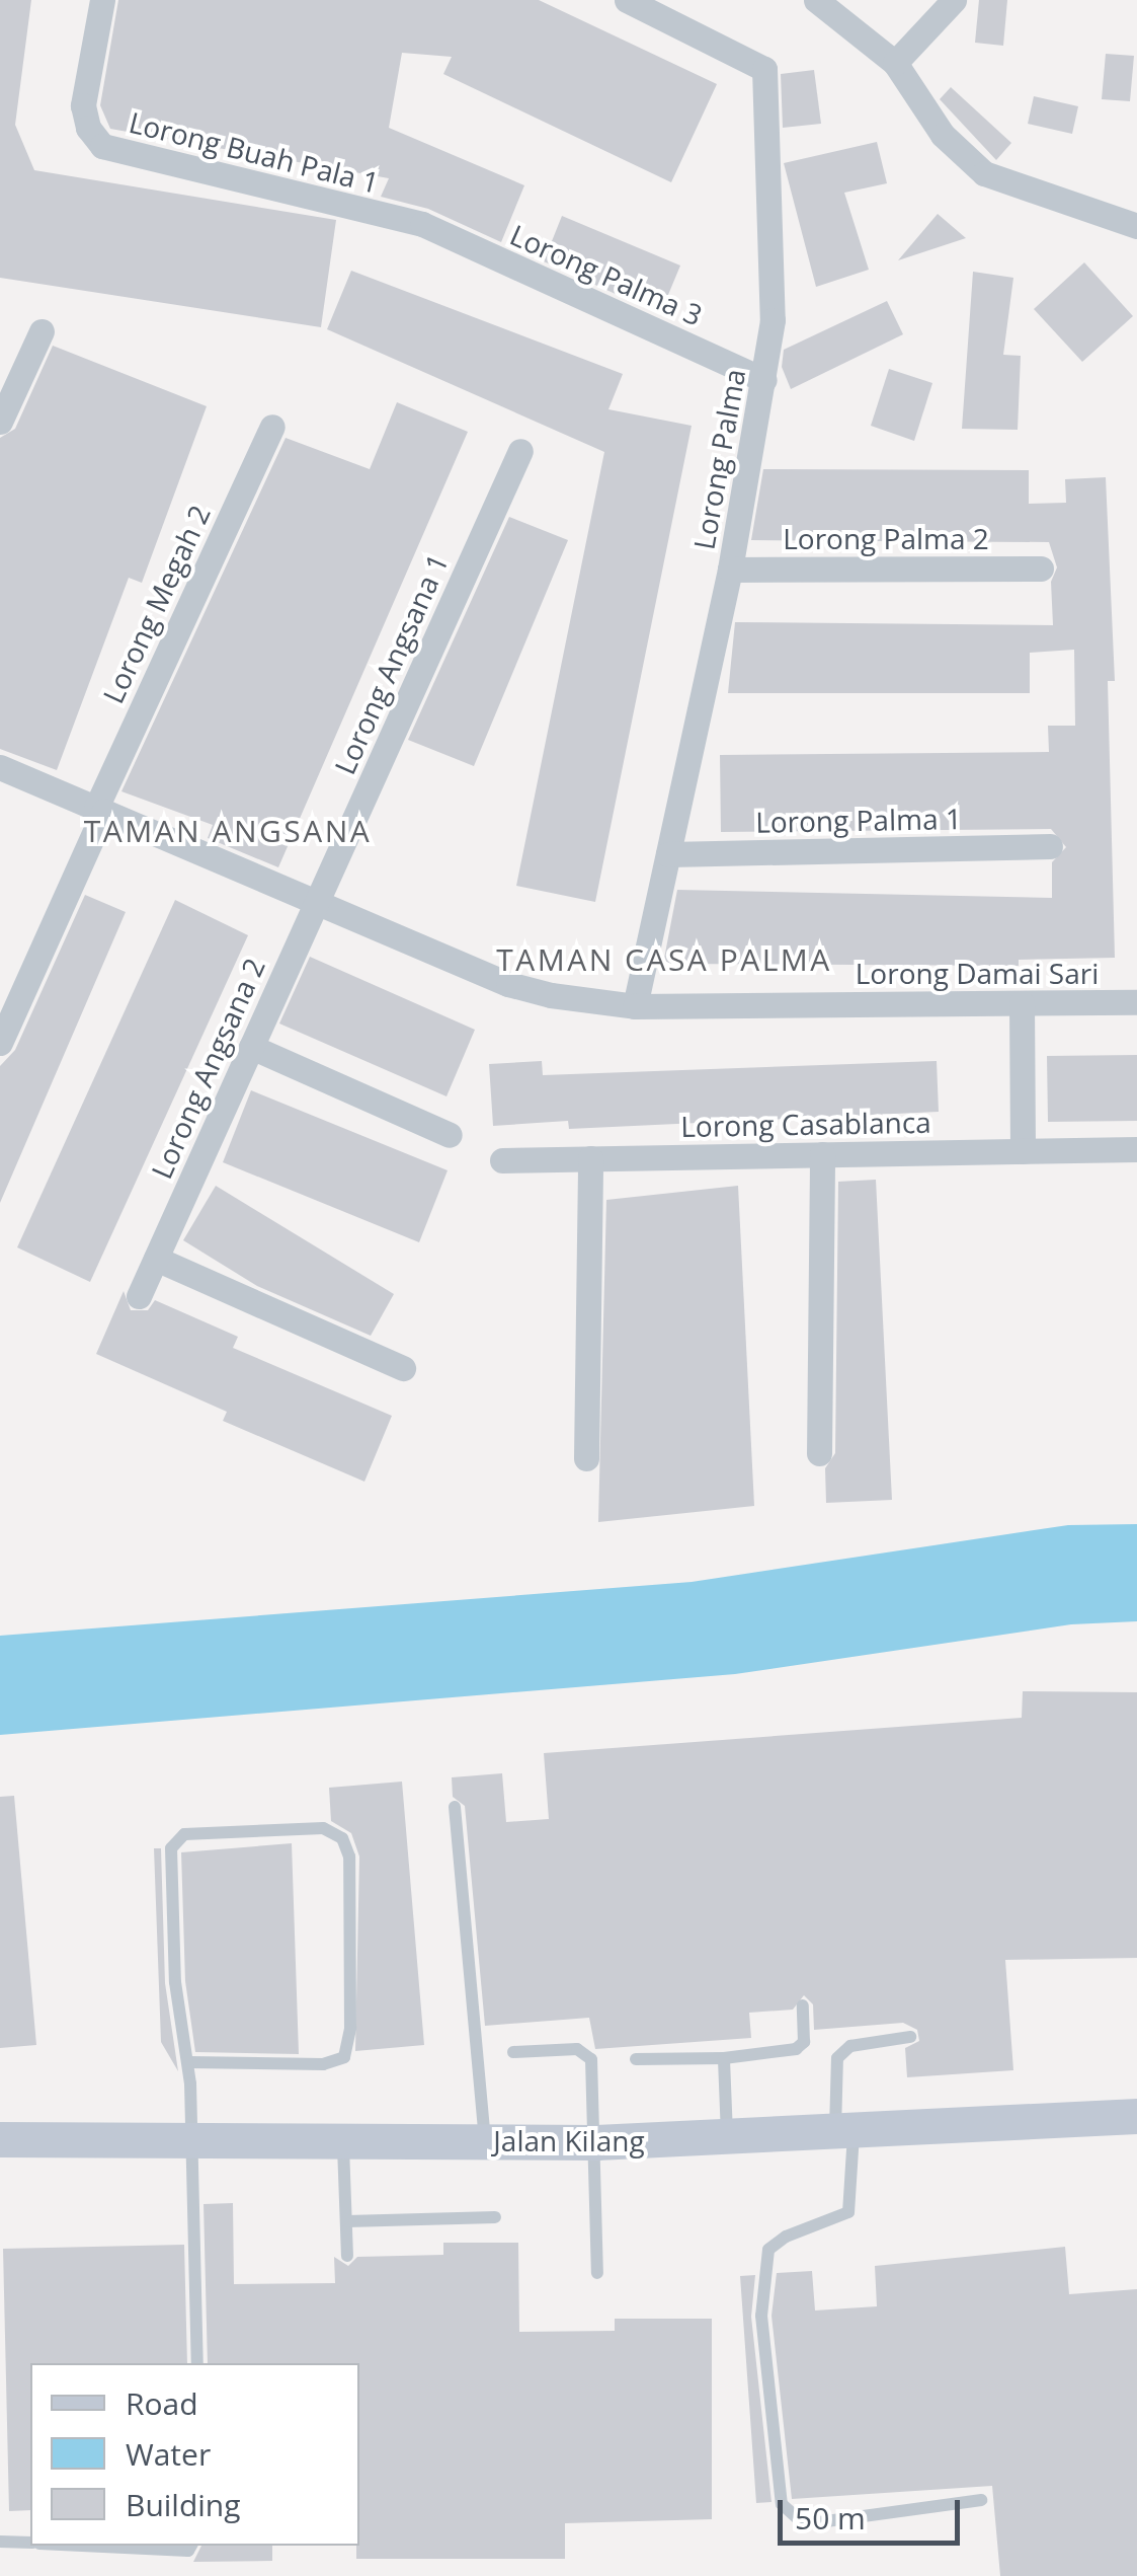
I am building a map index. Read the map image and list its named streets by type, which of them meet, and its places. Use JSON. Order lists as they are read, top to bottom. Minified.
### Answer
{"streets":{"street":["Lorong Buah Pala 1","Lorong Palma 3","Lorong Palma","Lorong Palma 2","Lorong Megah 2","Lorong Angsana 1","Lorong Palma 1","Lorong Damai Sari","Lorong Angsana 2","Lorong Casablanca","Jalan Kilang"]},"crossings":[["Lorong Buah Pala 1","Lorong Palma 3"],["Lorong Palma 3","Lorong Palma"],["Lorong Palma","Lorong Palma 2"],["Lorong Palma","Lorong Palma 1"],["Lorong Palma","Lorong Damai Sari"],["Lorong Megah 2","Lorong Damai Sari"],["Lorong Angsana 1","Lorong Damai Sari"],["Lorong Angsana 1","Lorong Angsana 2"],["Lorong Damai Sari","Lorong Angsana 2"]],"districts":["TAMAN ANGSANA","TAMAN CASA PALMA"],"legend":["Road","Water","Building"],"scale_bar":"50 m"}
